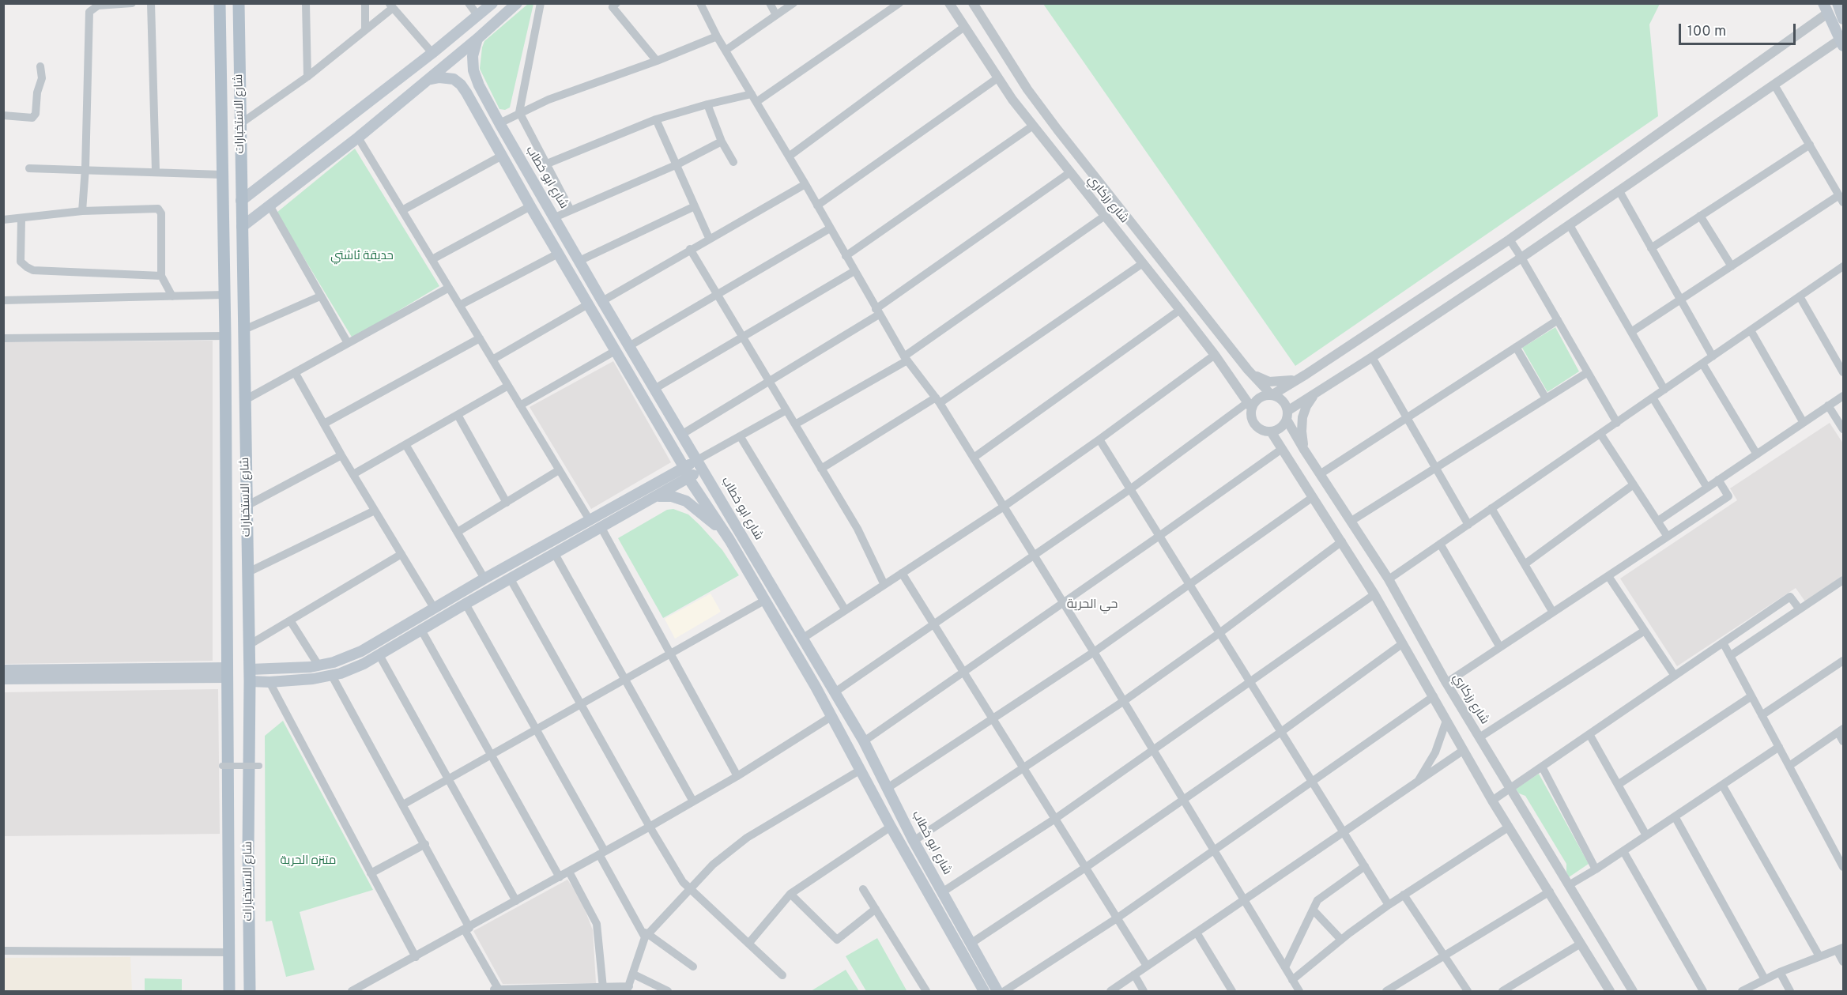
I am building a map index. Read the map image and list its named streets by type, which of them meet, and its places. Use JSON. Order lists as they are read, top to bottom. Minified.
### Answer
{"streets":{"main road":["شارع الاستخبارات","شارع ابو خطاب"],"street":["شارع رزكاري"]},"districts":["حي الحرية"],"parks":["حديقة ئاشتي","متنزه الحرية"],"scale_bar":"100 m"}
